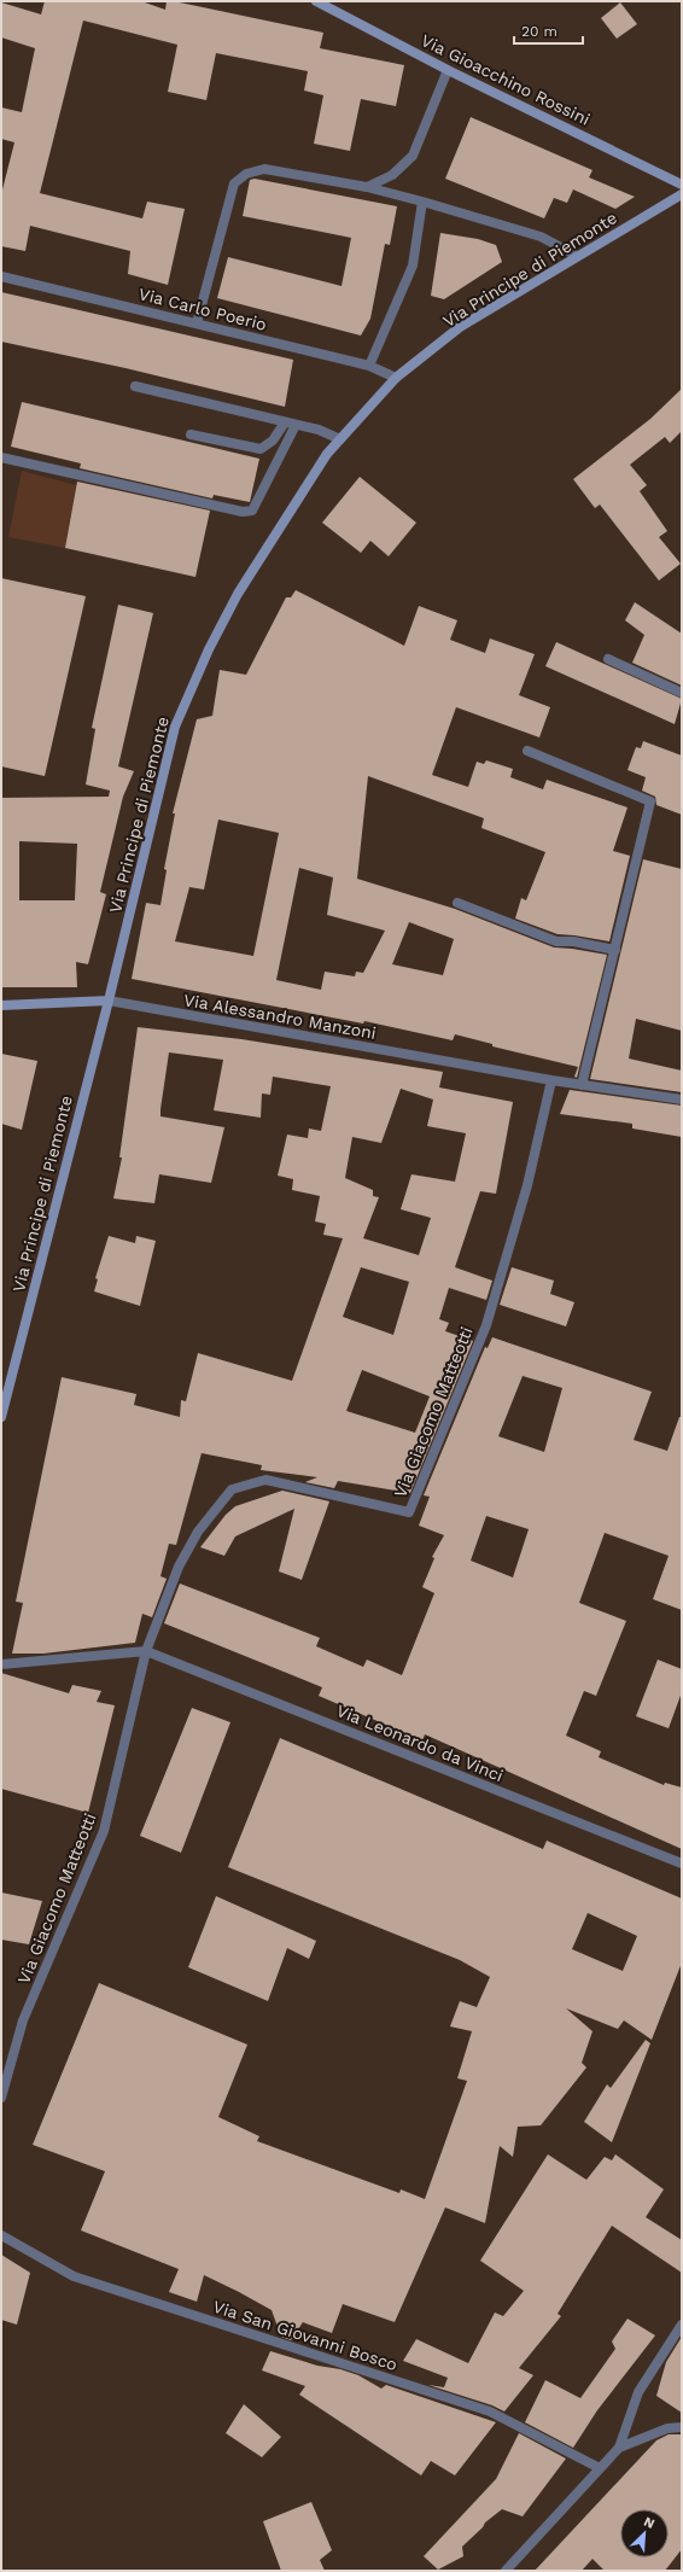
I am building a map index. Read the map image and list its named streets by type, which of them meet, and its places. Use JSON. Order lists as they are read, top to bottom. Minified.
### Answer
{"streets":{"main road":["Via Gioacchino Rossini","Via Principe di Piemonte","Via Alessandro Manzoni"],"street":["Via Carlo Poerio","Via Giacomo Matteotti","Via Leonardo da Vinci","Via San Giovanni Bosco"]},"crossings":[["Via Principe di Piemonte","Via Carlo Poerio"],["Via Principe di Piemonte","Via Alessandro Manzoni"],["Via Alessandro Manzoni","Via Giacomo Matteotti"],["Via Giacomo Matteotti","Via Leonardo da Vinci"]],"scale_bar":"20 m","north":"top right"}
